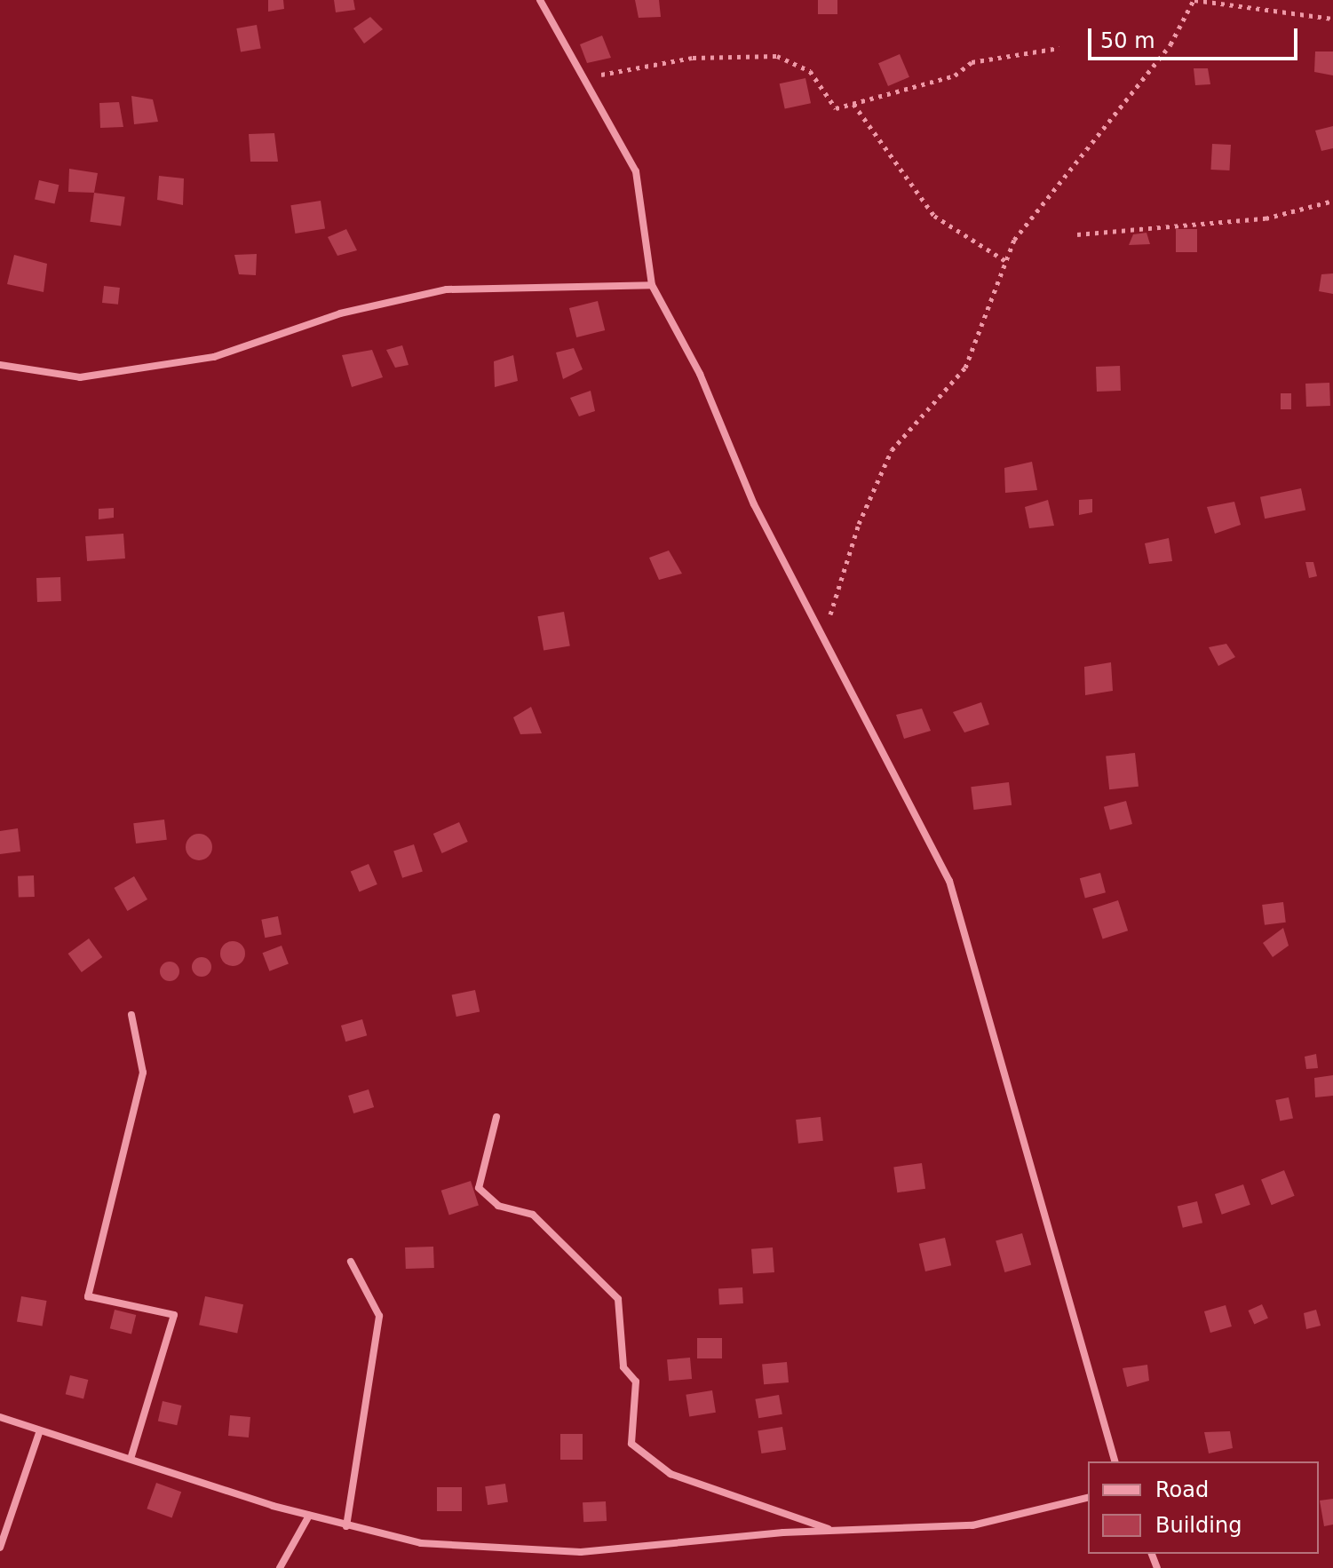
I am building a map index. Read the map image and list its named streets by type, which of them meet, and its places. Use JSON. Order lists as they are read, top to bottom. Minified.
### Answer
{"legend":["Road","Building"],"scale_bar":"50 m"}
